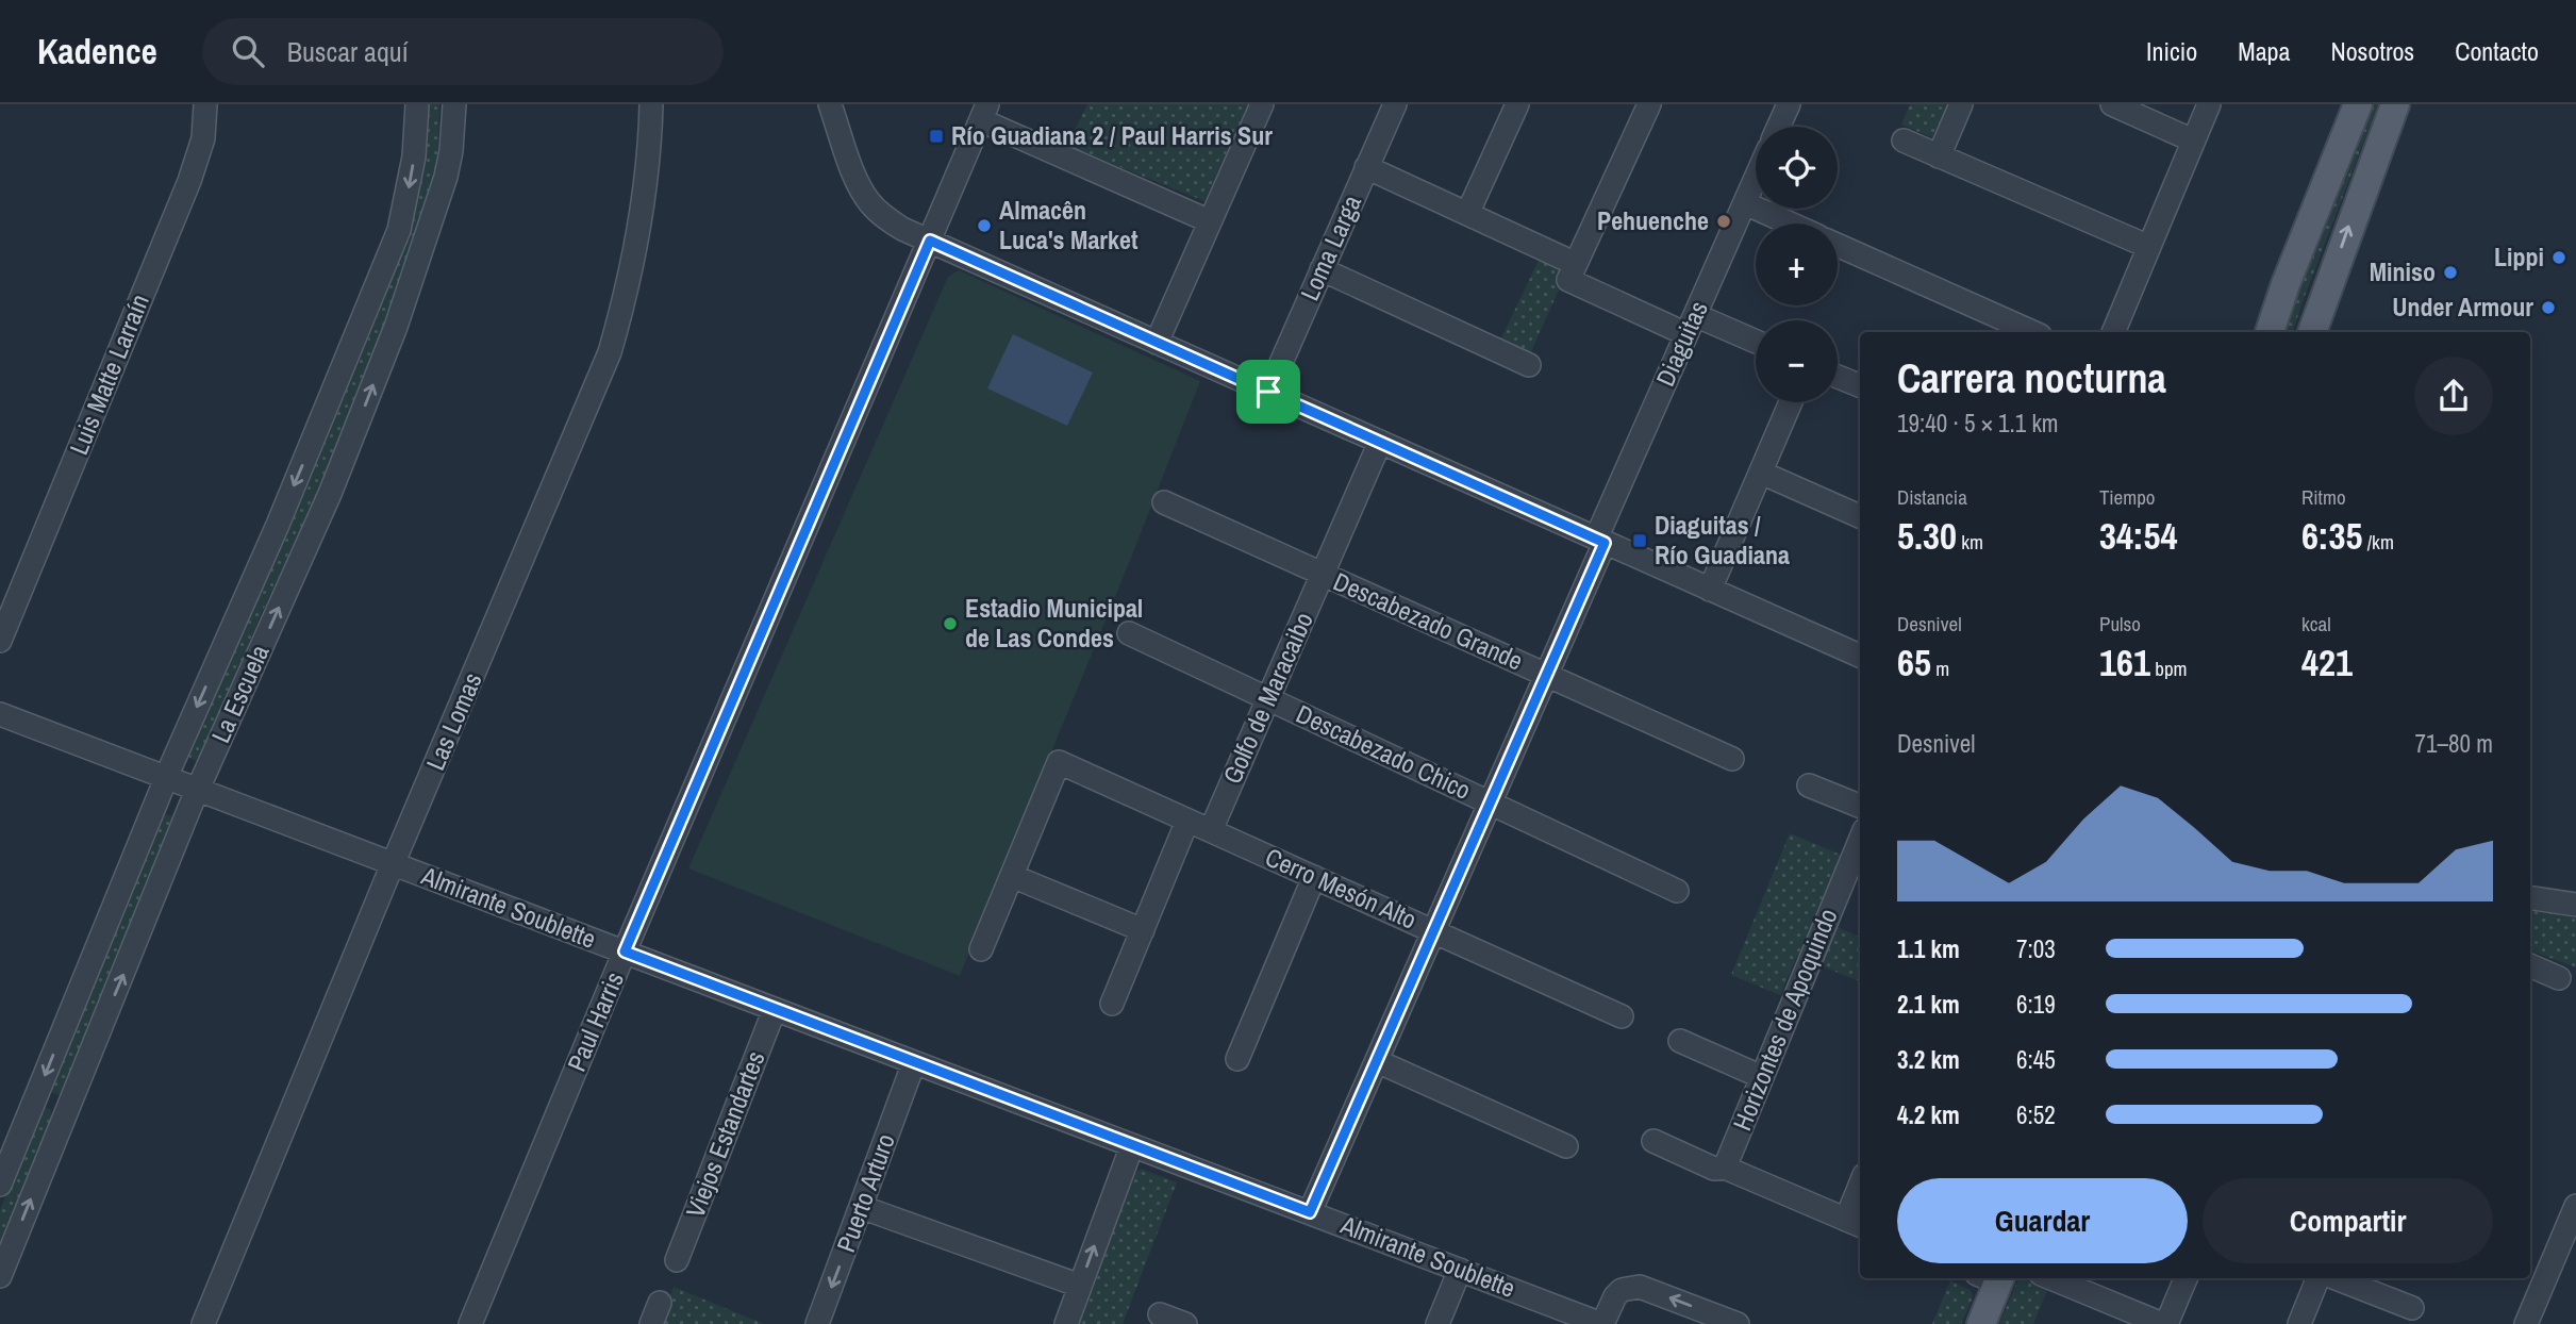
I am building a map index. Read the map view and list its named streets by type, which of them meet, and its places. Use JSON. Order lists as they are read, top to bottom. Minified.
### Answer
{"streets":{"street":["Loma Larga","Diaguitas","Luis Matte Larraín","Descabezado Grande","La Escuela","Golfo de Maracaibo","Las Lomas","Descabezado Chico","Cerro Mesón Alto","Almirante Soublette","Horizontes de Apoquindo","Paul Harris","Viejos Estandartes","Puerto Arturo"]},"crossings":[["Diaguitas","Descabezado Grande"],["Diaguitas","Descabezado Chico"],["Diaguitas","Cerro Mesón Alto"],["Diaguitas","Almirante Soublette"],["Descabezado Grande","Golfo de Maracaibo"],["La Escuela","Almirante Soublette"],["Golfo de Maracaibo","Descabezado Chico"],["Golfo de Maracaibo","Cerro Mesón Alto"],["Las Lomas","Almirante Soublette"],["Almirante Soublette","Paul Harris"],["Almirante Soublette","Viejos Estandartes"],["Almirante Soublette","Puerto Arturo"]],"one_way":["Puerto Arturo"],"places":{"transit":["Río Guadiana 2 / Paul Harris Sur","Diaguitas / Río Guadiana"],"other":["Pehuenche","Almacên Luca's Market","Lippi","Miniso","Under Armour","Estadio Municipal de Las Condes"]},"page":{"header":"Kadence","search":"Buscar aquí","nav":["Inicio","Mapa","Nosotros","Contacto"],"map_buttons":["+","−"],"heading":["Carrera nocturna","19:40 · 5 × 1.1 km"],"stats":[["Distancia","5.30 km"],["Tiempo","34:54"],["Ritmo","6:35 /km"],["Desnivel","65 m"],["Pulso","161 bpm"],["kcal","421"]],"chart":["Desnivel","71–80 m"],"list":[{"name":"1.1 km","note":"7:03"},{"name":"2.1 km","note":"6:19"},{"name":"3.2 km","note":"6:45"},{"name":"4.2 km","note":"6:52"}],"buttons":["Guardar","Compartir"]}}
